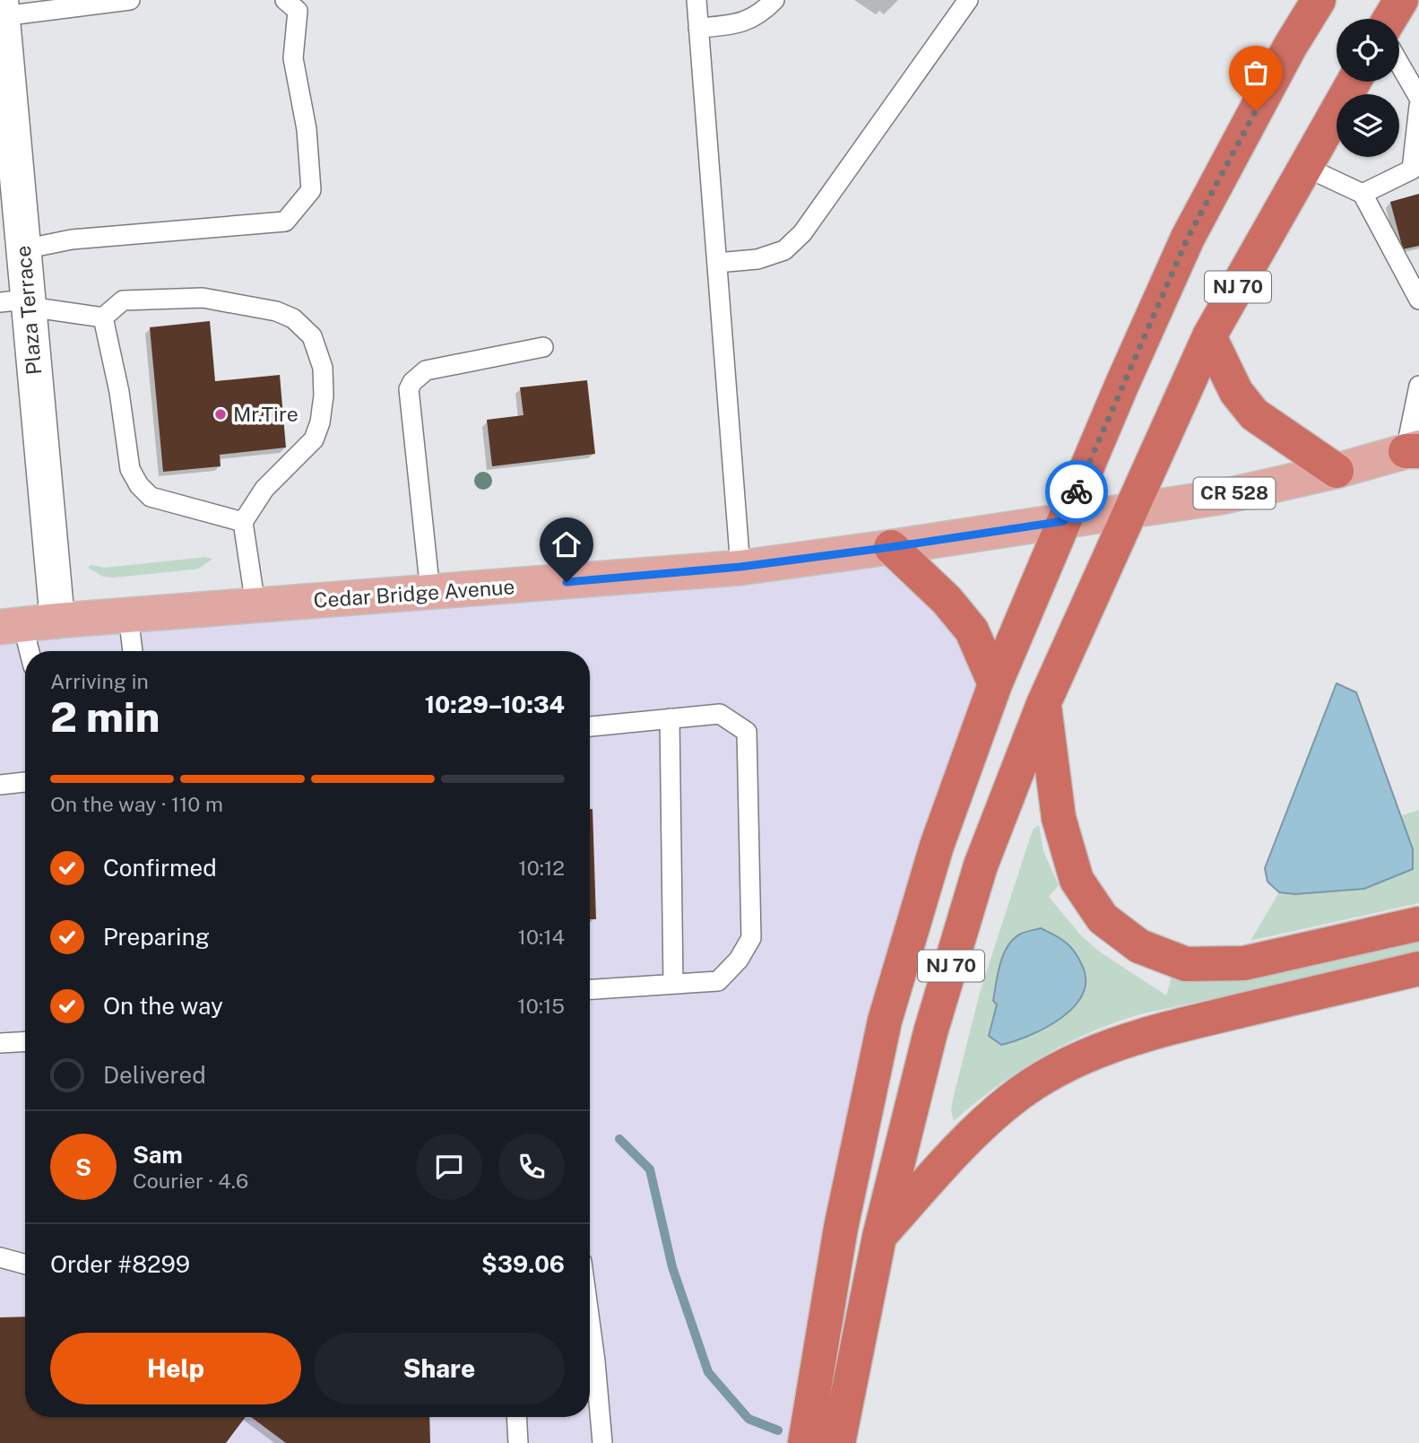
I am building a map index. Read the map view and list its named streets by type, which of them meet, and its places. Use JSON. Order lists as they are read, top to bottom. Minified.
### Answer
{"streets":{"highway":["NJ 70"],"main road":["CR 528","Cedar Bridge Avenue"],"street":["Plaza Terrace"]},"crossings":[["NJ 70","Cedar Bridge Avenue"],["Plaza Terrace","Cedar Bridge Avenue"]],"places":["Mr.Tire"],"page":{"heading":["2 min","Arriving in","10:29–10:34"],"panel":["Sam","Courier · 4.6","Order #8299","$39.06"],"bar":"On the way · 110 m","list":[["Confirmed","10:12"],["Preparing","10:14"],["On the way","10:15"],"Delivered"],"round":"S","buttons":["Help","Share"]}}
